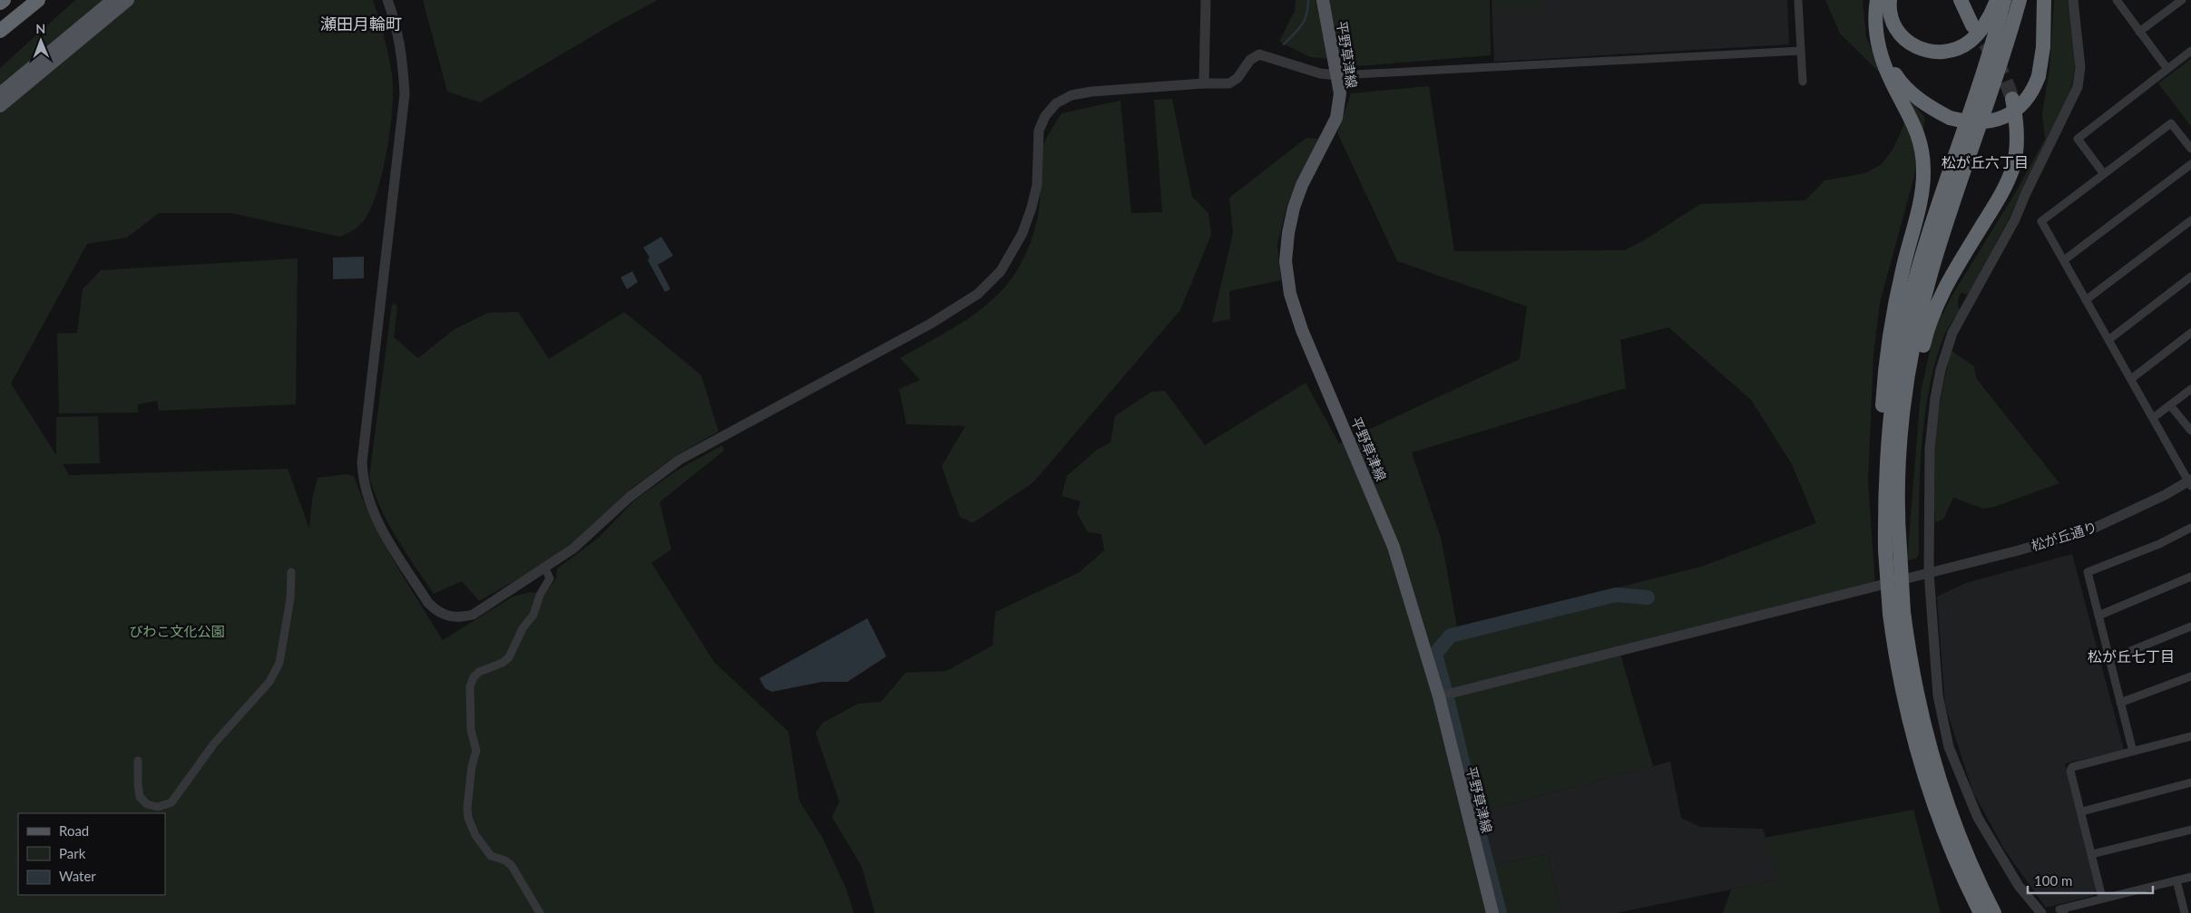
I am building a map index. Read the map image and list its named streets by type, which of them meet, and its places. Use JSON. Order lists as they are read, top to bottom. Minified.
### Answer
{"streets":{"main road":["平野草津線"],"street":["松が丘通り"]},"crossings":[["平野草津線","松が丘通り"]],"districts":["瀬田月輪町","松が丘六丁目","松が丘七丁目"],"parks":["びわこ文化公園"],"legend":["Road","Park","Water"],"scale_bar":"100 m","north":"top"}
